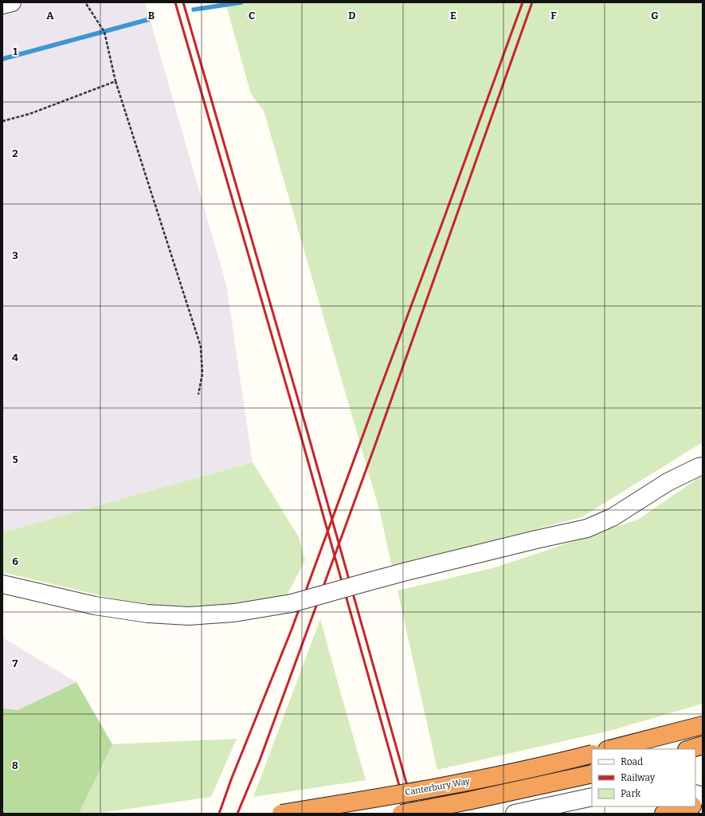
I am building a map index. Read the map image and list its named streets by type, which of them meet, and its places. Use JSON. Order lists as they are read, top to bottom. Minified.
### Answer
{"streets":{"highway":["Canterbury Way"]},"legend":["Road","Railway","Park"],"grid":{"columns":["A","B","C","D","E","F","G"],"rows":["1","2","3","4","5","6","7","8"]}}
